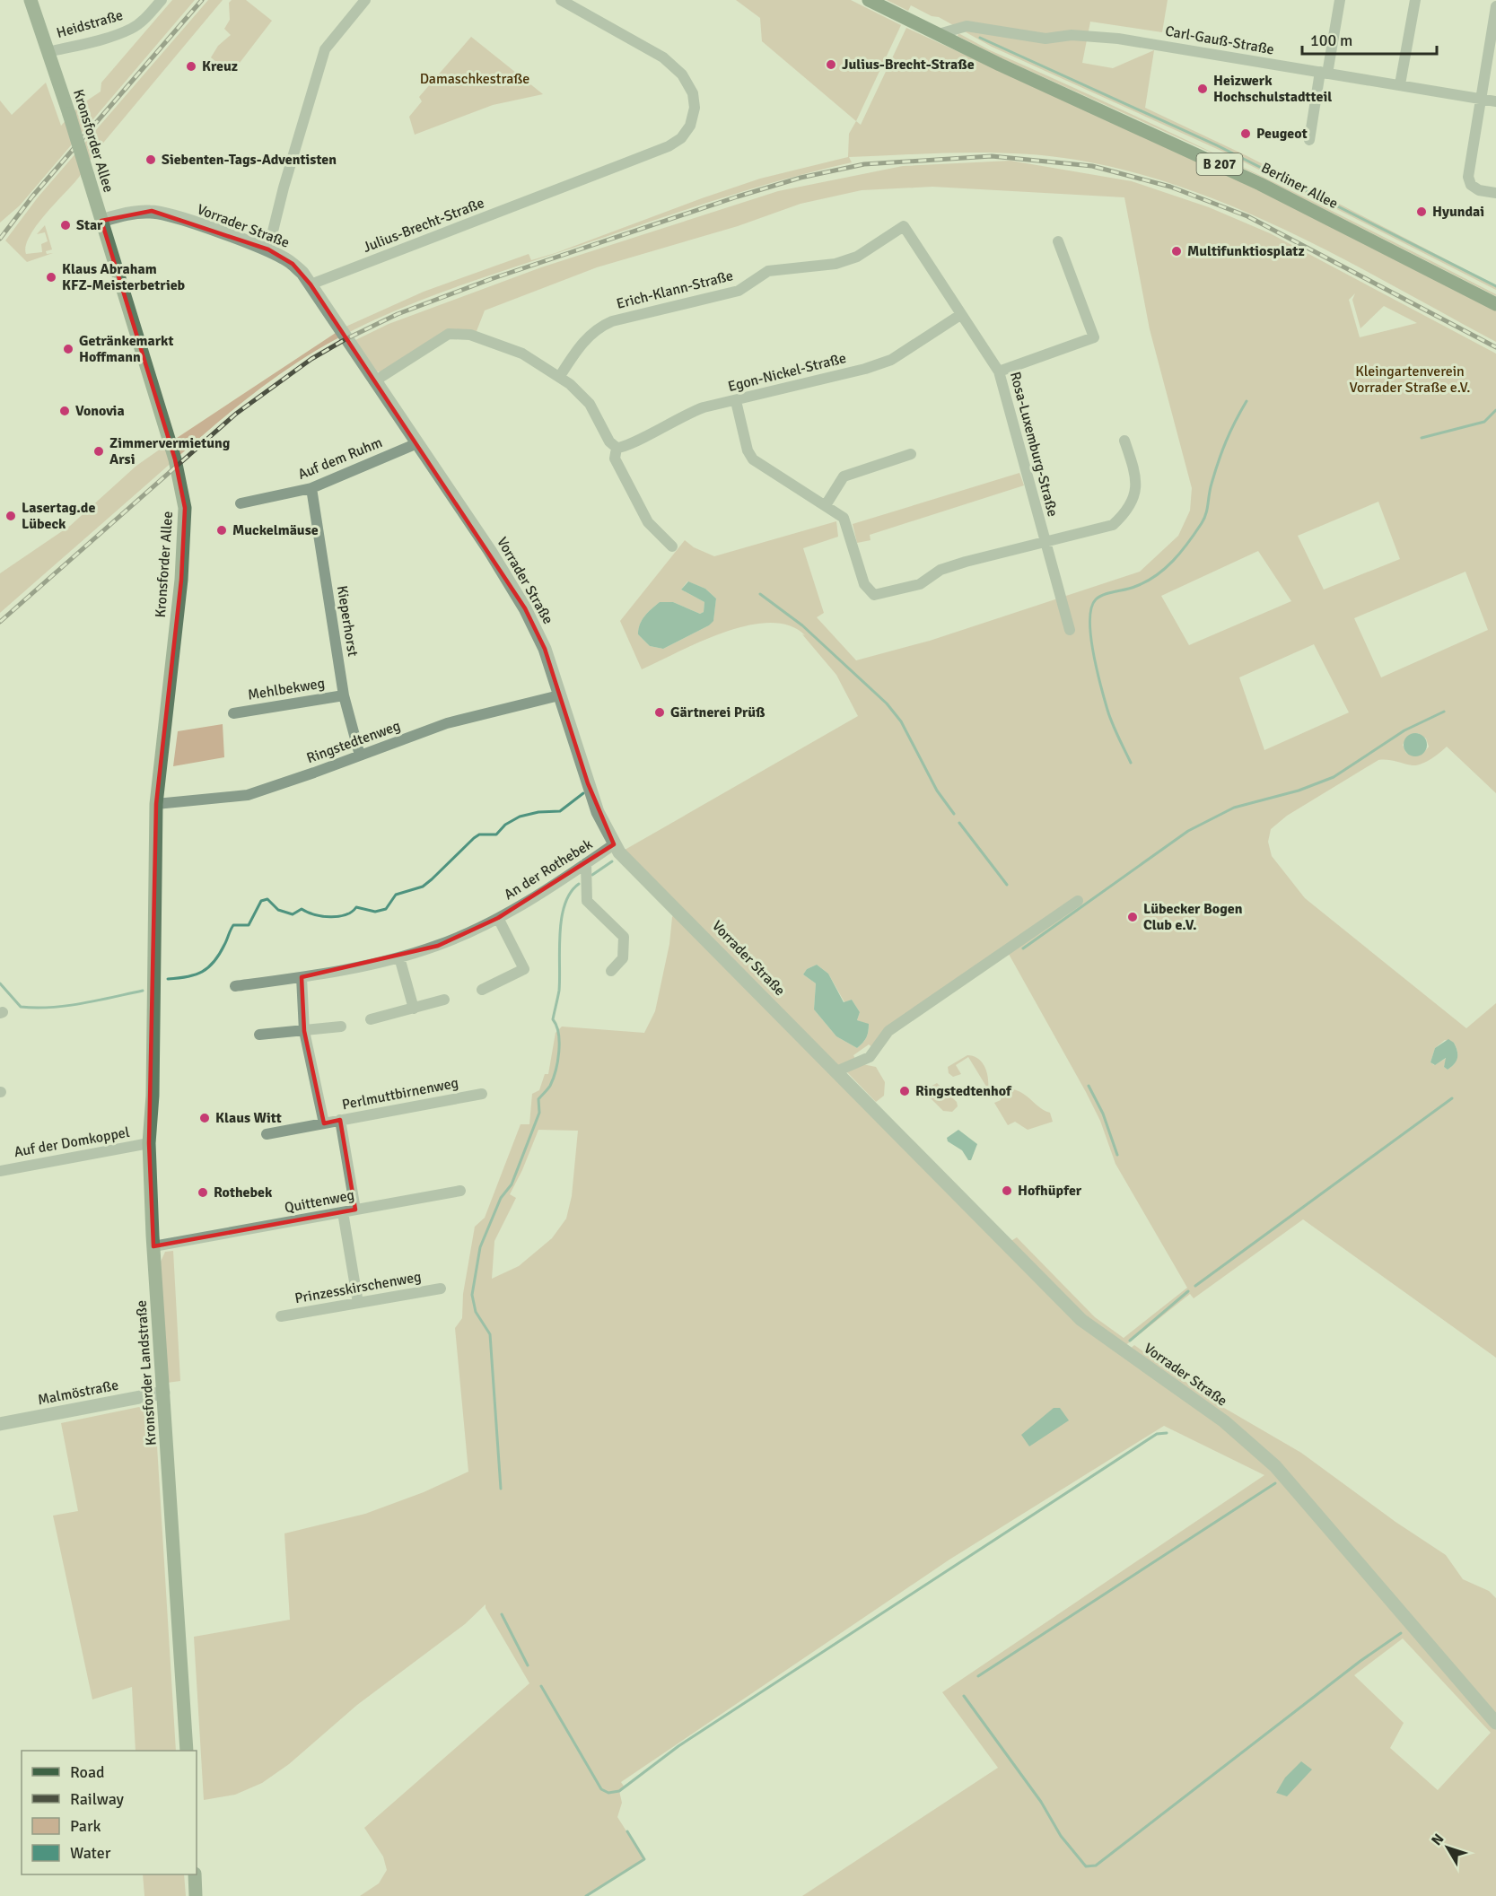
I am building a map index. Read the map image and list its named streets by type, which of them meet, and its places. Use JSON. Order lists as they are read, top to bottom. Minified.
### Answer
{"streets":{"main road":["Kronsforder Allee","B 207","Berliner Allee","Kronsforder Landstraße"],"street":["Heidstraße","Carl-Gauß-Straße","Julius-Brecht-Straße","Vorrader Straße","Erich-Klann-Straße","Egon-Nickel-Straße","Rosa-Luxemburg-Straße","Auf dem Ruhm","Kieperhorst","Mehlbekweg","Ringstedtenweg","An der Rothebek","Perlmuttbirnenweg","Auf der Domkoppel","Quittenweg","Prinzesskirschenweg","Malmöstraße"]},"crossings":[["Heidstraße","Kronsforder Allee"],["Carl-Gauß-Straße","B 207"],["Carl-Gauß-Straße","Berliner Allee"],["Kronsforder Allee","Vorrader Straße"],["Kronsforder Allee","Ringstedtenweg"],["Kronsforder Allee","Kronsforder Landstraße"],["B 207","Berliner Allee"],["Julius-Brecht-Straße","Vorrader Straße"],["Vorrader Straße","Auf dem Ruhm"],["Vorrader Straße","Ringstedtenweg"],["Vorrader Straße","An der Rothebek"],["Erich-Klann-Straße","Rosa-Luxemburg-Straße"],["Egon-Nickel-Straße","Rosa-Luxemburg-Straße"],["Auf dem Ruhm","Kieperhorst"],["Kieperhorst","Mehlbekweg"],["Kieperhorst","Ringstedtenweg"],["Auf der Domkoppel","Kronsforder Landstraße"],["Quittenweg","Kronsforder Landstraße"],["Kronsforder Landstraße","Malmöstraße"]],"parks":["Damaschkestraße","Kleingartenverein Vorrader Straße e.V."],"places":["Julius-Brecht-Straße","Kreuz","Heizwerk Hochschulstadtteil","Peugeot","Siebenten-Tags-Adventisten","Hyundai","Star","Multifunktiosplatz","Klaus Abraham KFZ-Meisterbetrieb","Getränkemarkt Hoffmann","Vonovia","Zimmervermietung Arsi","Lasertag.de Lübeck","Muckelmäuse","Gärtnerei Prüß","Lübecker Bogen Club e.V.","Ringstedtenhof","Klaus Witt","Hofhüpfer","Rothebek"],"legend":["Road","Railway","Park","Water"],"scale_bar":"100 m","north":"top left"}
